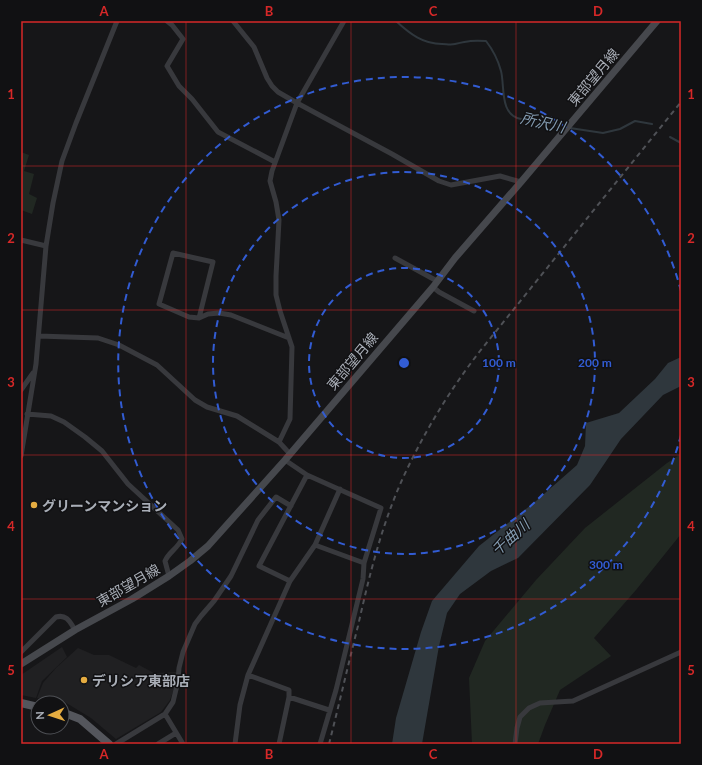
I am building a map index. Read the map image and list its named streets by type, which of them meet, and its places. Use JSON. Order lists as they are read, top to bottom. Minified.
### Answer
{"streets":{"main road":["東部望月線"]},"water":["所沢川","千曲川"],"places":["グリーンマンション","デリシア東部店"],"north":"left","grid":{"columns":["A","B","C","D"],"rows":["1","2","3","4","5"]},"rings":["100 m","200 m","300 m"]}
